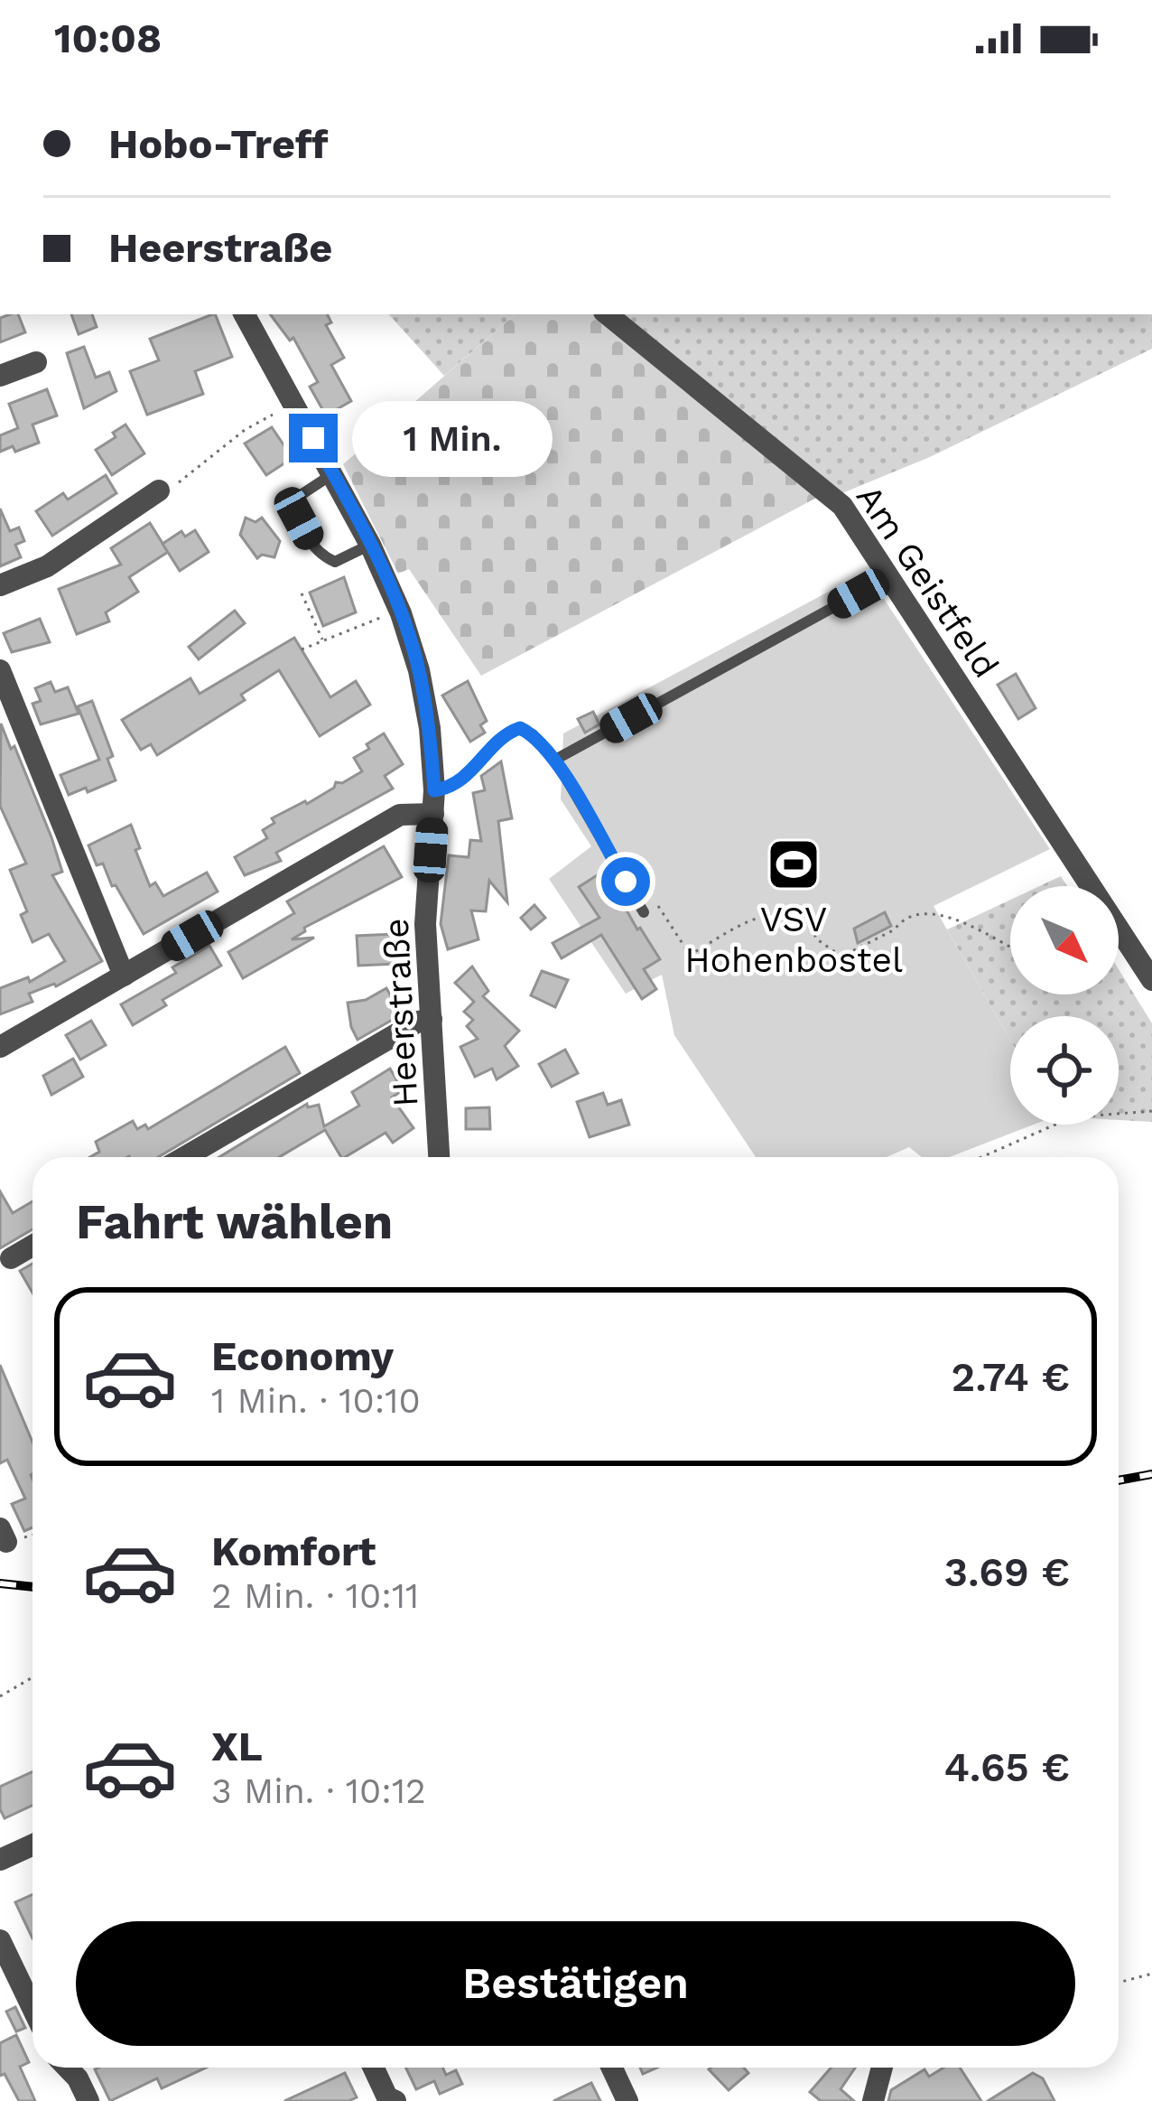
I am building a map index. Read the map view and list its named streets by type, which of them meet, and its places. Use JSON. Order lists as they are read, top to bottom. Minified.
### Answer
{"streets":{"street":["Am Geistfeld","Heerstraße"]},"places":{"sports":["VSV Hohenbostel"]},"north":"bottom right","page":{"status":"10:08","banner":["Hobo-Treff","Heerstraße"],"bubble":"1 Min.","heading":"Fahrt wählen","list":[{"name":"Economy","note":"1 Min. · 10:10","value":"2.74 €"},{"name":"Komfort","note":"2 Min. · 10:11","value":"3.69 €"},{"name":"XL","note":"3 Min. · 10:12","value":"4.65 €"}],"buttons":"Bestätigen"}}
